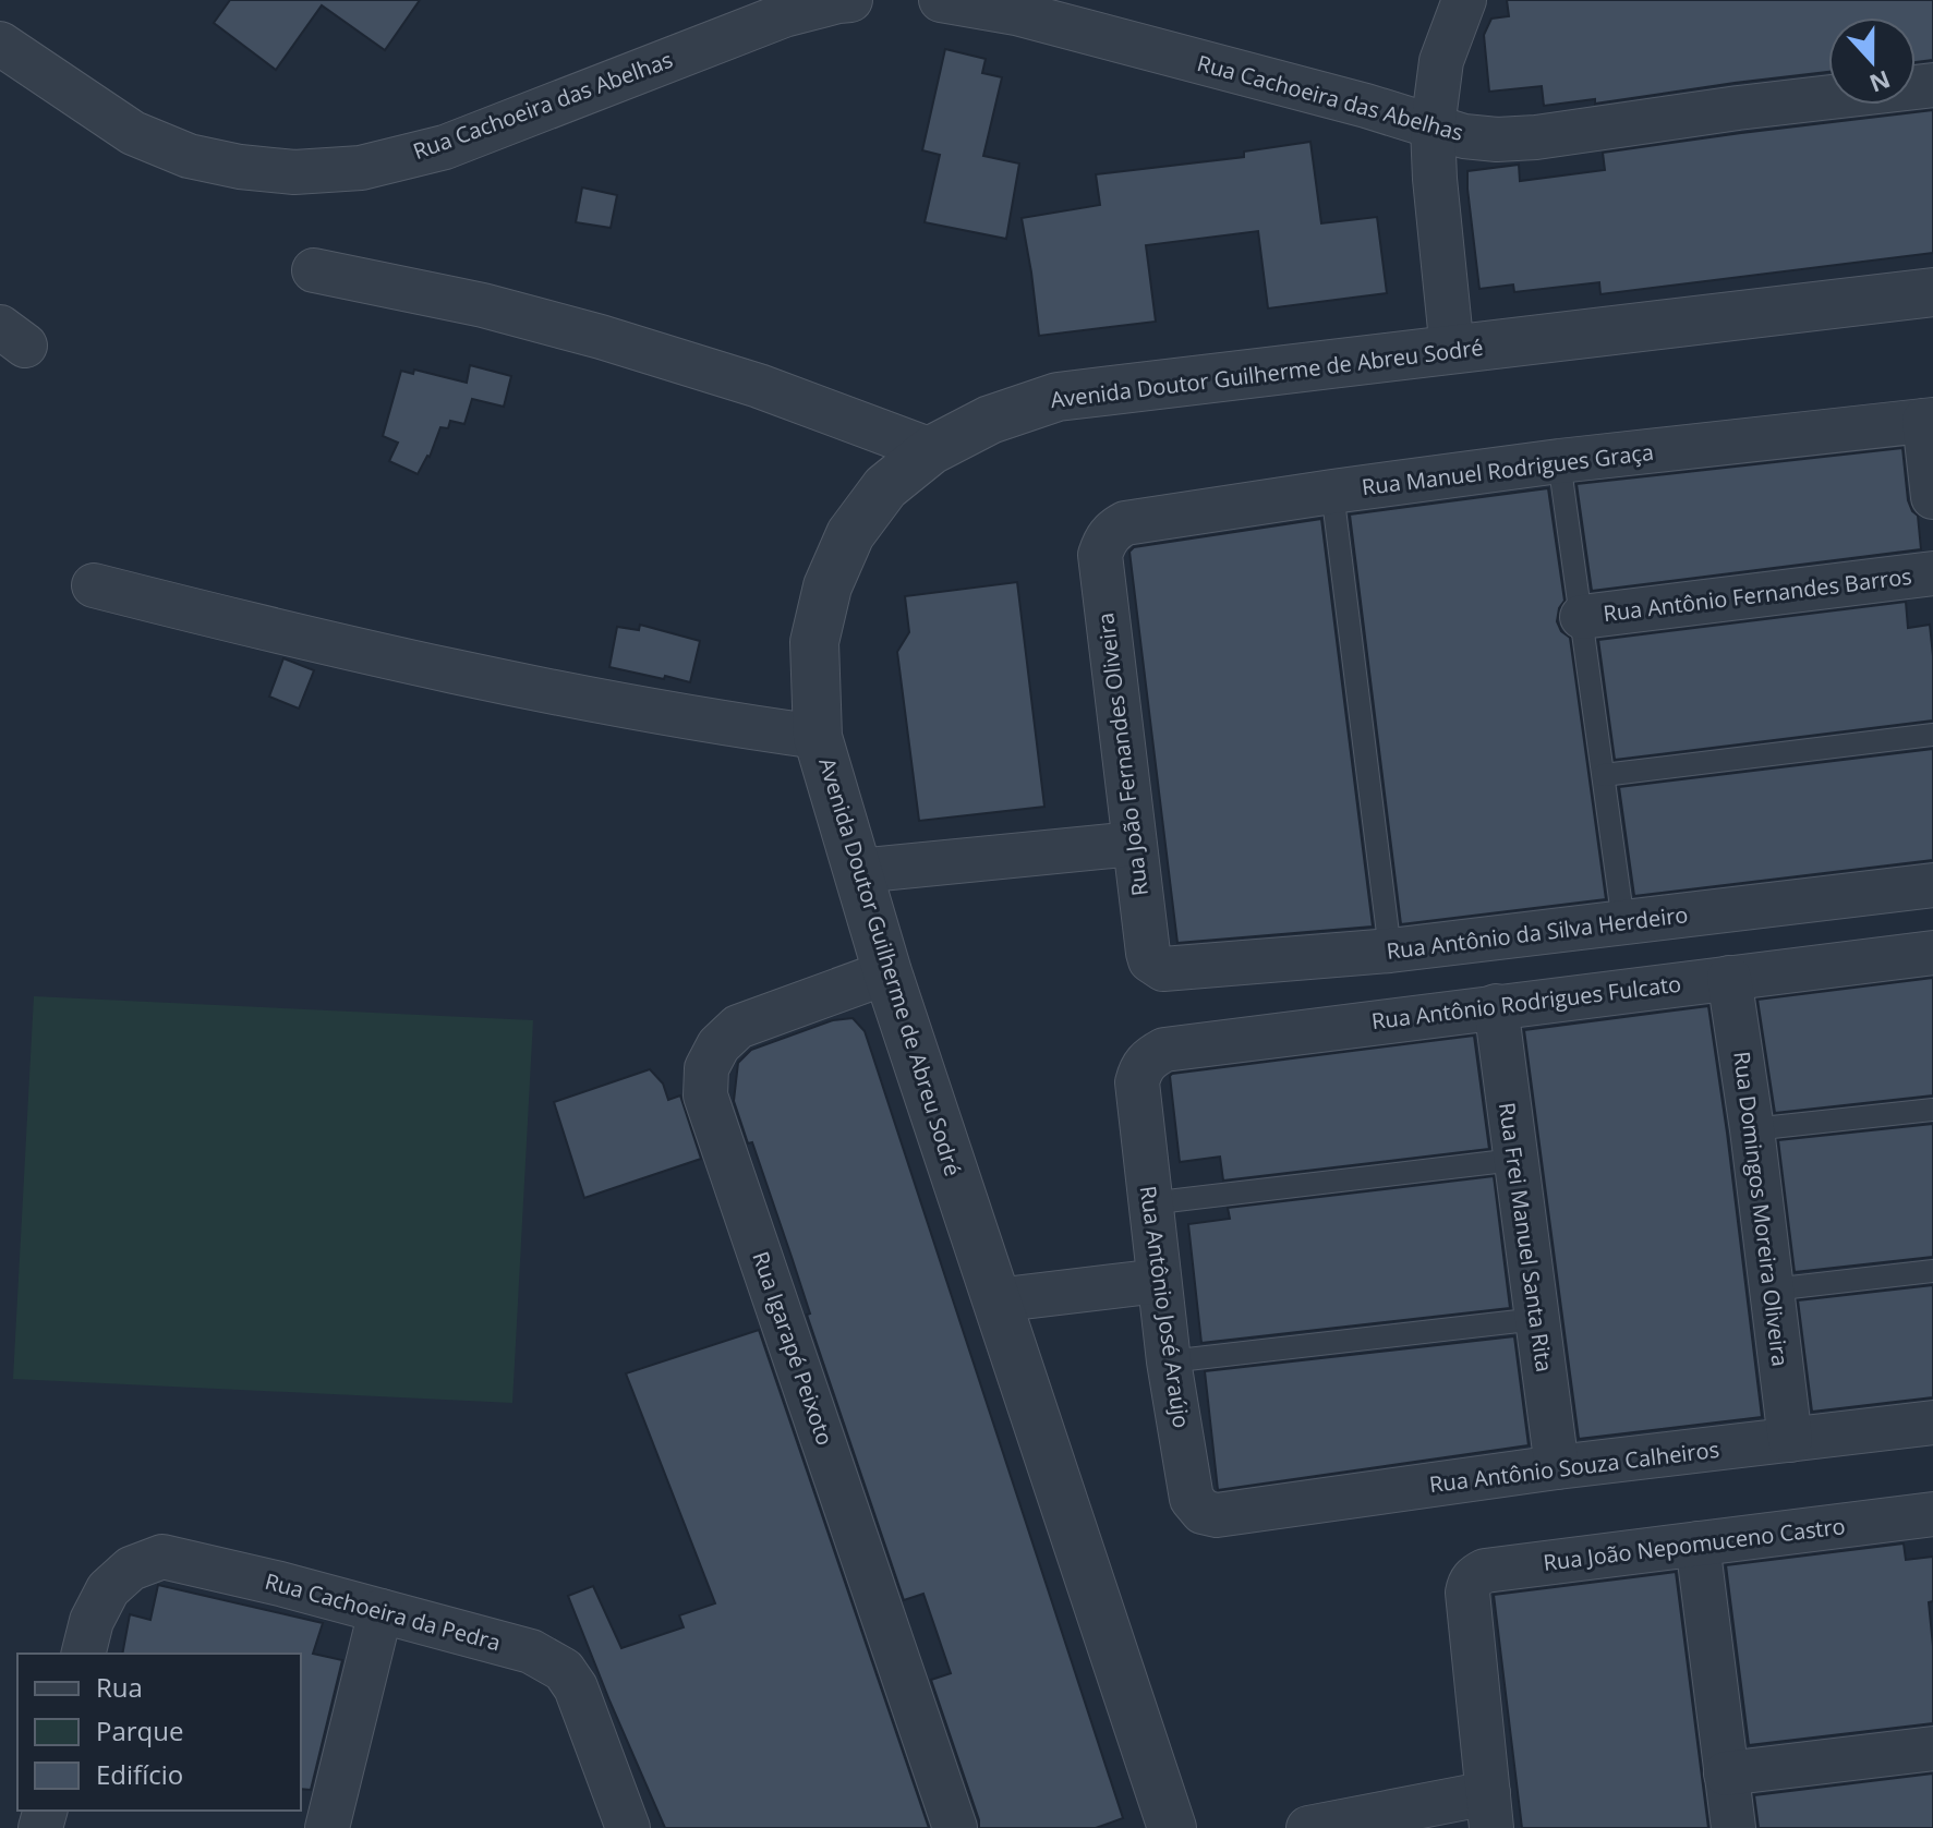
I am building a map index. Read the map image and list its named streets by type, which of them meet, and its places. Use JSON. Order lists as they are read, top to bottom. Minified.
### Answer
{"streets":{"street":["Rua Cachoeira das Abelhas","Avenida Doutor Guilherme de Abreu Sodré","Rua Manuel Rodrigues Graça","Rua Antônio Fernandes Barros","Rua João Fernandes Oliveira","Rua Antônio da Silva Herdeiro","Rua Antônio Rodrigues Fulcato","Rua Domingos Moreira Oliveira","Rua Frei Manuel Santa Rita","Rua Antônio José Araújo","Rua Igarapé Peixoto","Rua Antônio Souza Calheiros","Rua João Nepomuceno Castro","Rua Cachoeira da Pedra"]},"crossings":[["Avenida Doutor Guilherme de Abreu Sodré","Rua Igarapé Peixoto"],["Rua Manuel Rodrigues Graça","Rua João Fernandes Oliveira"],["Rua João Fernandes Oliveira","Rua Antônio da Silva Herdeiro"],["Rua Antônio Rodrigues Fulcato","Rua Domingos Moreira Oliveira"],["Rua Antônio Rodrigues Fulcato","Rua Frei Manuel Santa Rita"],["Rua Antônio Rodrigues Fulcato","Rua Antônio José Araújo"],["Rua Domingos Moreira Oliveira","Rua Antônio Souza Calheiros"],["Rua Frei Manuel Santa Rita","Rua Antônio Souza Calheiros"],["Rua Antônio José Araújo","Rua Antônio Souza Calheiros"]],"legend":["Rua","Parque","Edifício"],"north":"bottom"}
